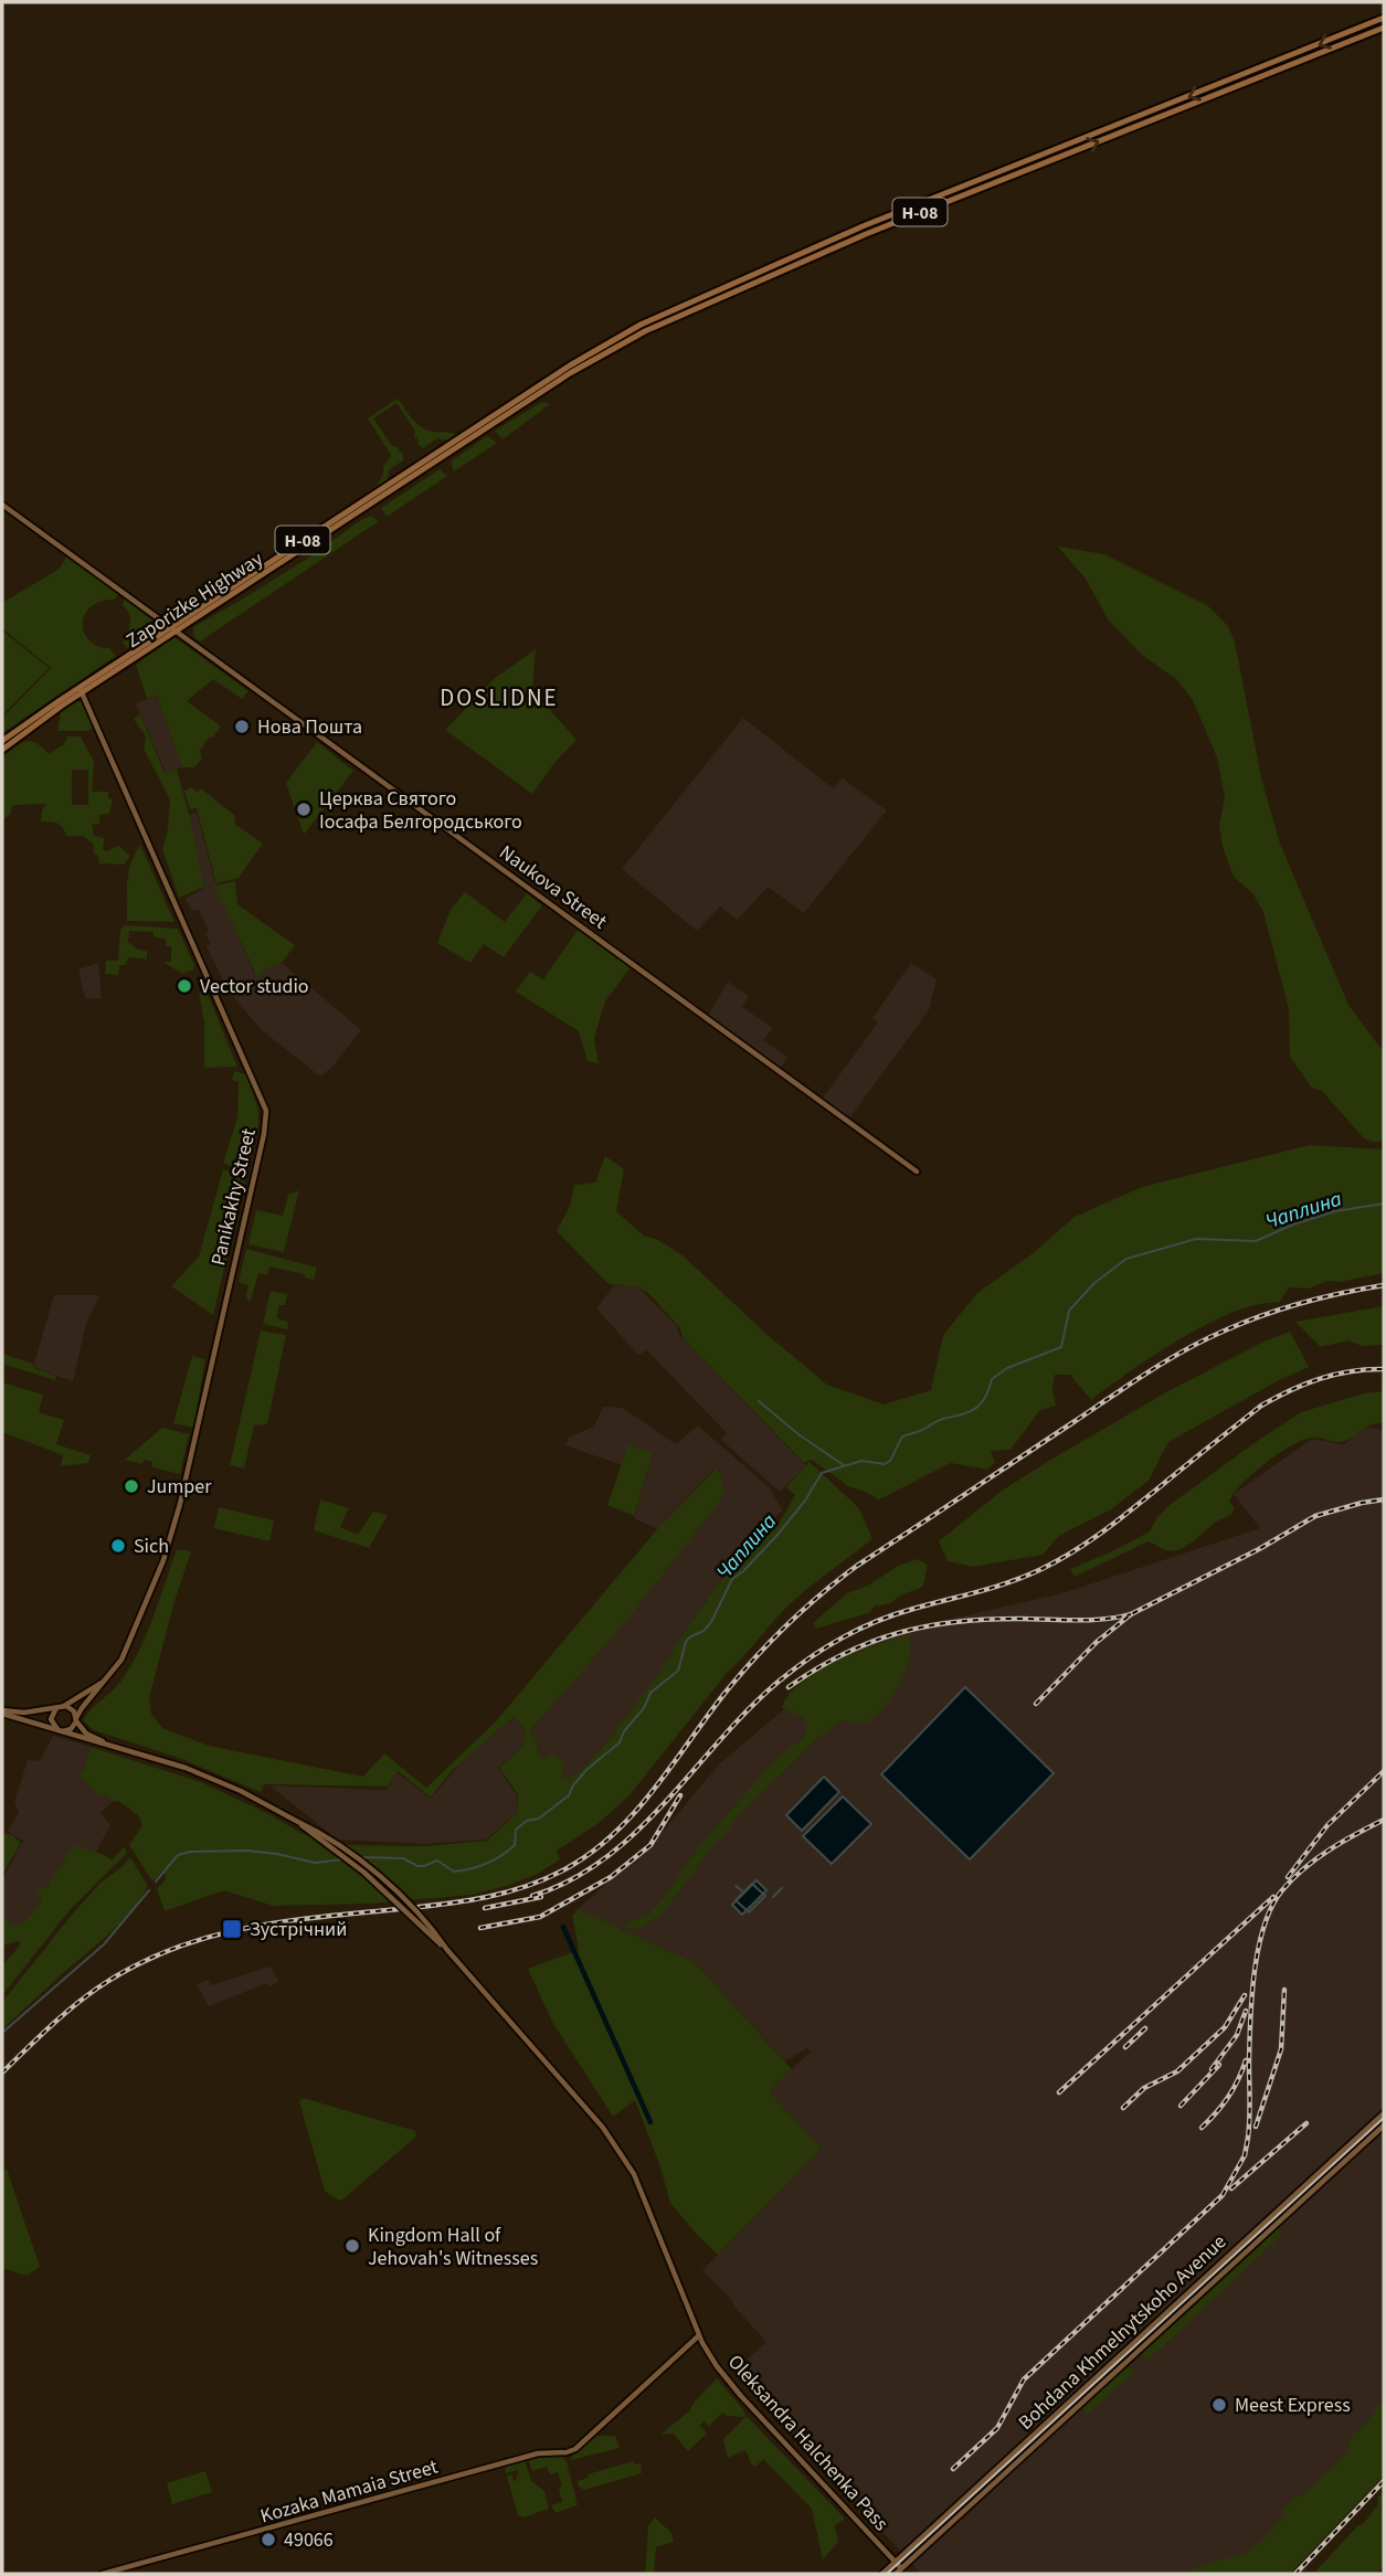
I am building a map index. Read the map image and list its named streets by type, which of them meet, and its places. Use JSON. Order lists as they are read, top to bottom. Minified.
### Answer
{"streets":{"main road":["Н-08","Zaporizke Highway"],"street":["Naukova Street","Panikakhy Street","Bohdana Khmelnytskoho Avenue","Oleksandra Halchenka Pass","Kozaka Mamaia Street"]},"crossings":[["Н-08","Zaporizke Highway"],["Zaporizke Highway","Naukova Street"],["Zaporizke Highway","Panikakhy Street"],["Panikakhy Street","Oleksandra Halchenka Pass"],["Bohdana Khmelnytskoho Avenue","Oleksandra Halchenka Pass"],["Oleksandra Halchenka Pass","Kozaka Mamaia Street"]],"districts":["DOSLIDNE"],"water":["Чаплина"],"places":{"other":["Нова Пошта","Церква Святого Іосафа Белгородського","Vector studio","Jumper","Sich","Kingdom Hall of Jehovah's Witnesses","Meest Express","49066"],"transit":["Зустрічний"]}}
